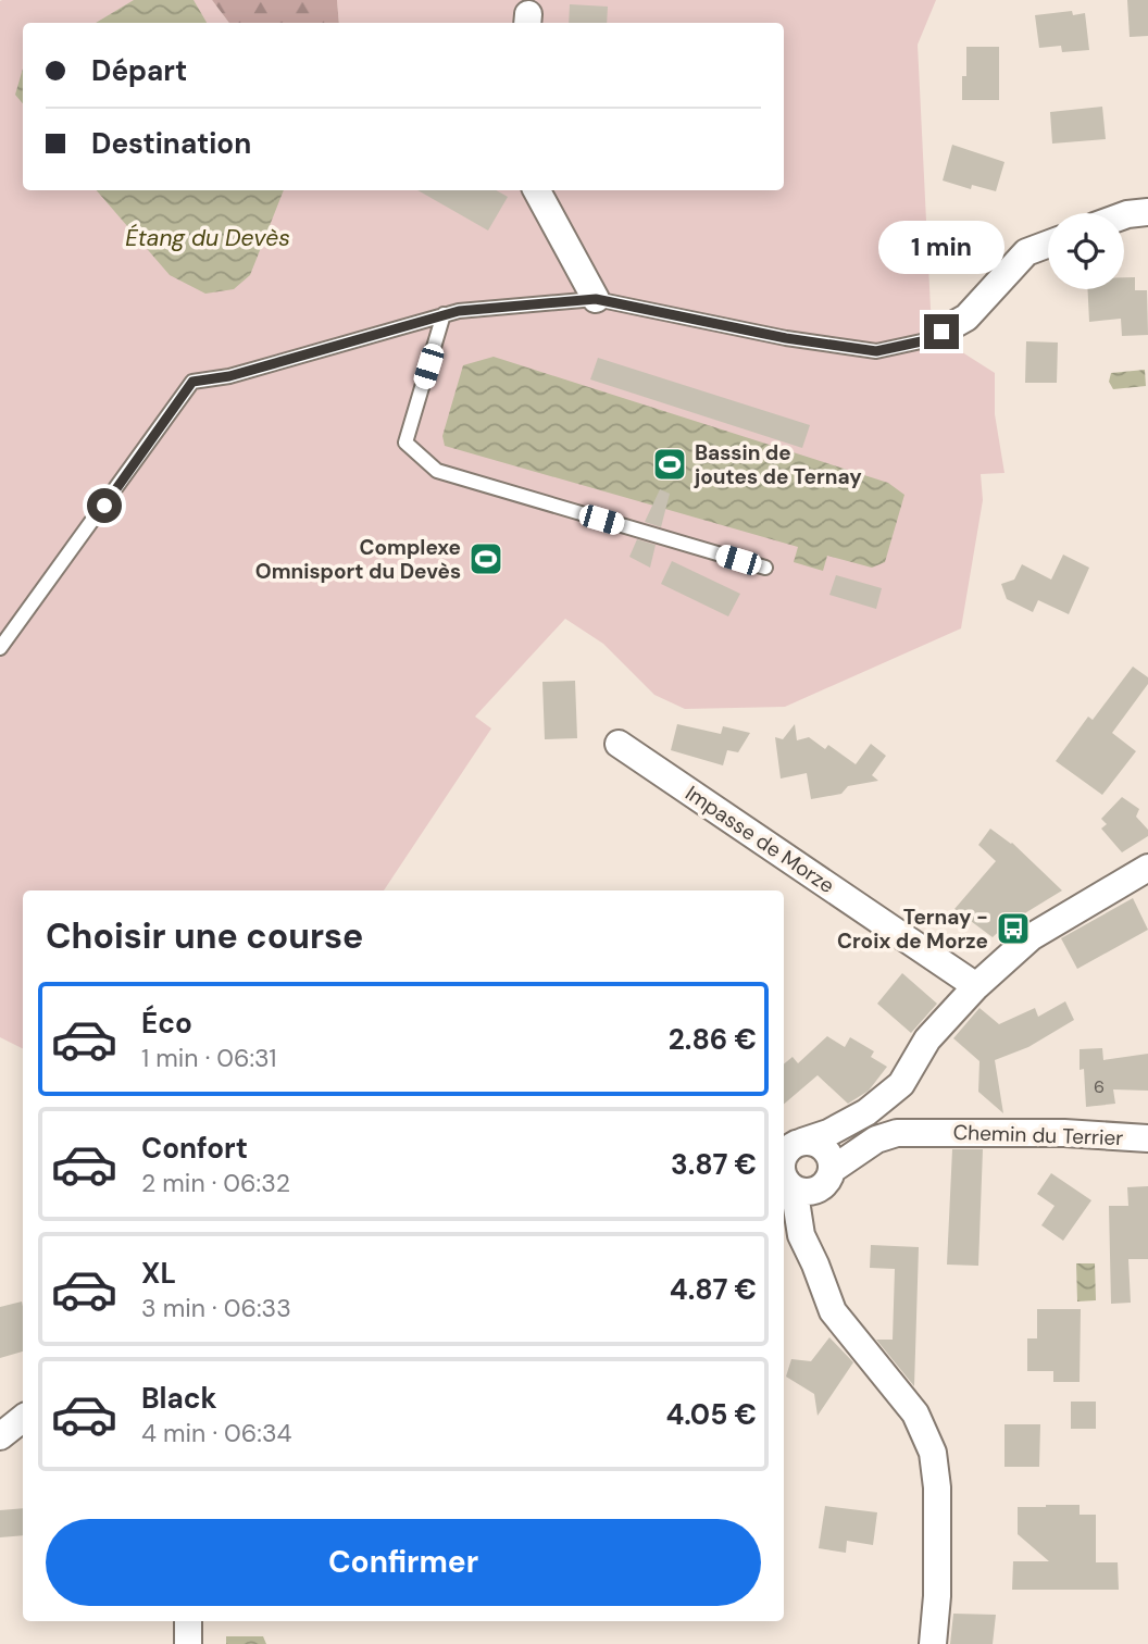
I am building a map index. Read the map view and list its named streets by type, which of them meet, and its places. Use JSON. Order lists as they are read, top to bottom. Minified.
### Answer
{"streets":{"street":["Impasse de Morze","Chemin du Terrier"]},"water":["Étang du Devès"],"places":{"sports":["Bassin de joutes de Ternay","Complexe Omnisport du Devès"],"bus stop":["Ternay - Croix de Morze"]},"house_numbers":["6"],"page":{"banner":["Départ","Destination"],"bubble":"1 min","heading":"Choisir une course","list":[{"name":"Éco","note":"1 min · 06:31","value":"2.86 €"},{"name":"Confort","note":"2 min · 06:32","value":"3.87 €"},{"name":"XL","note":"3 min · 06:33","value":"4.87 €"},{"name":"Black","note":"4 min · 06:34","value":"4.05 €"}],"buttons":"Confirmer"}}
